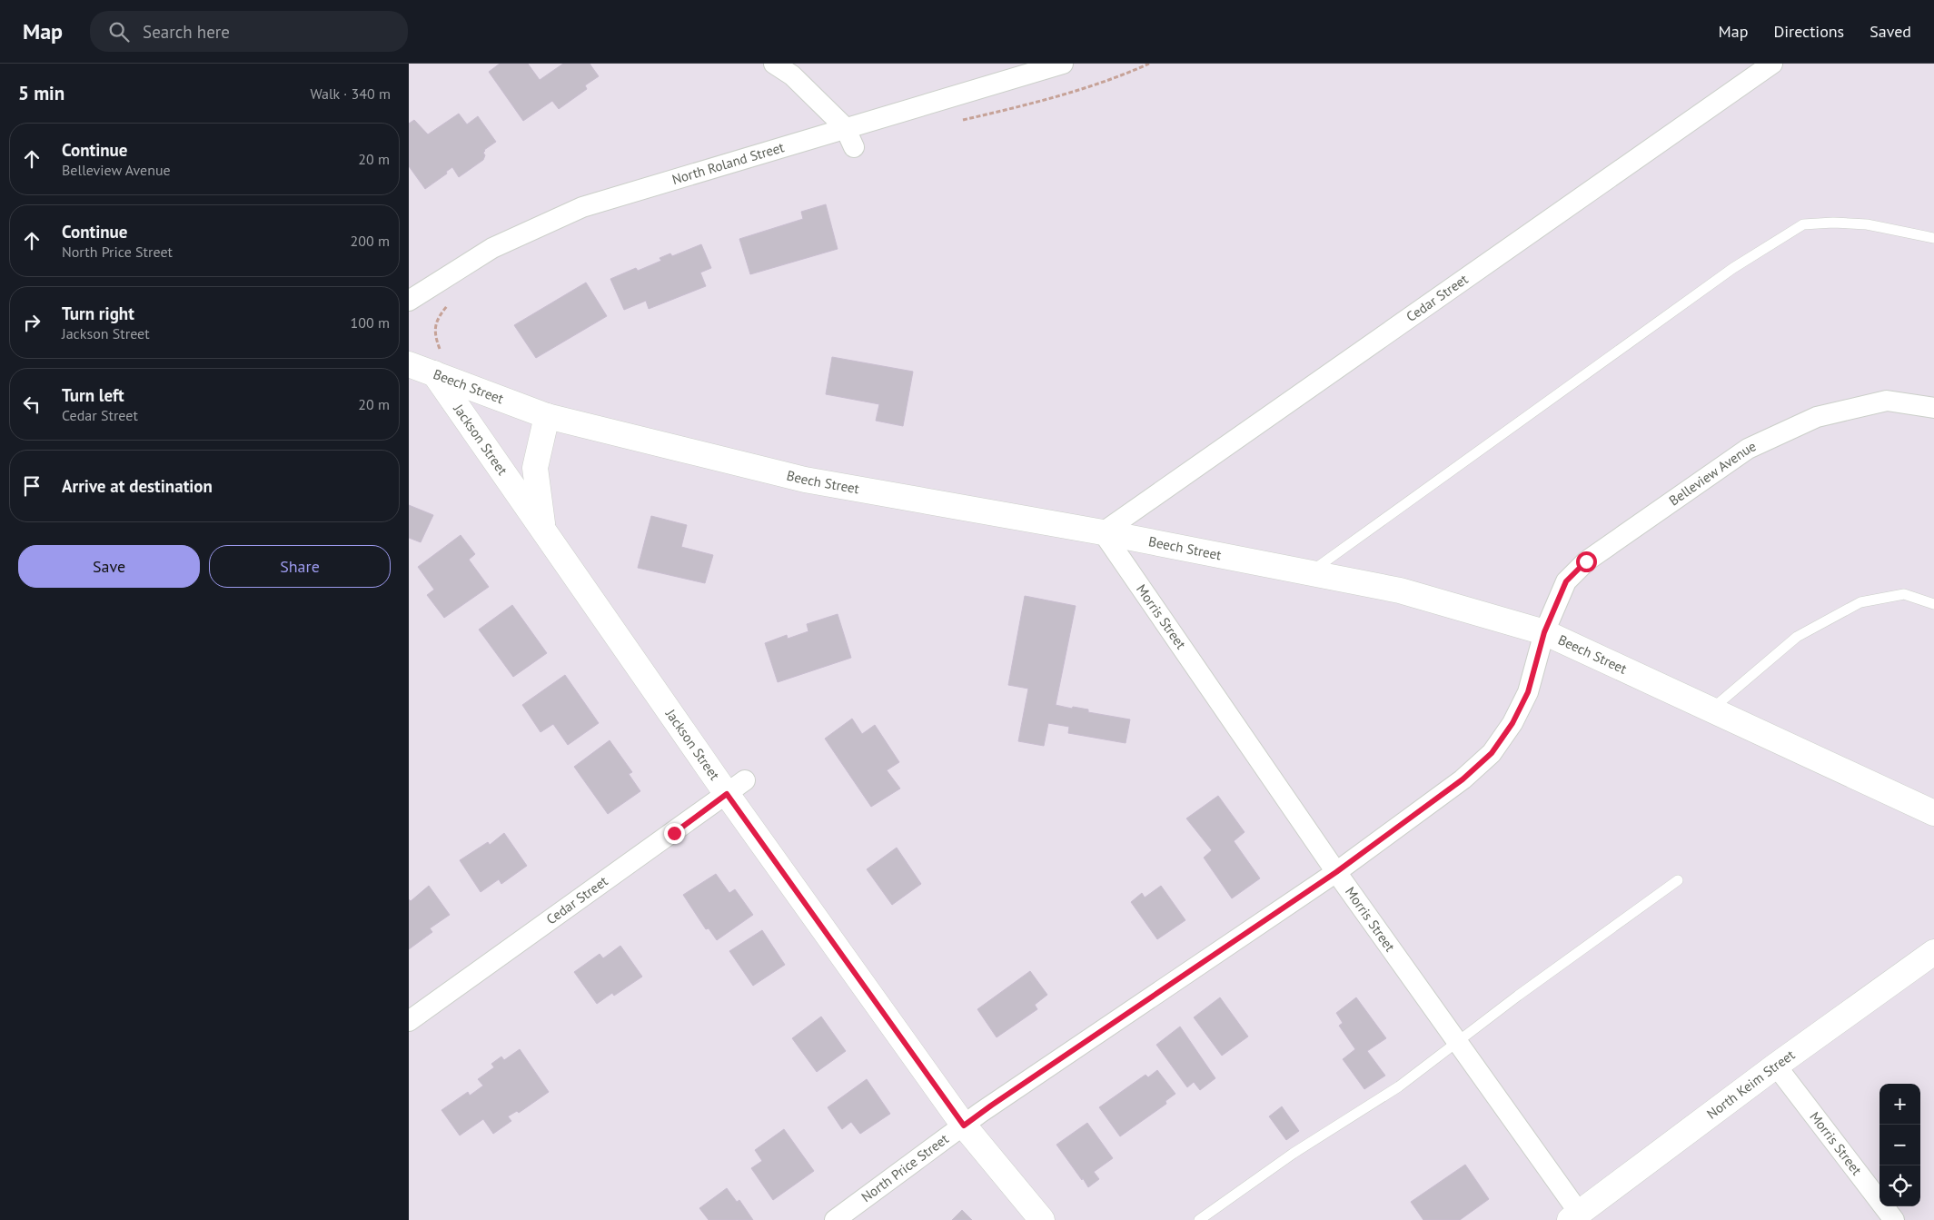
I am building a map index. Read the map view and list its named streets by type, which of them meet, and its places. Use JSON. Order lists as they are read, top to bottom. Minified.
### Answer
{"streets":{"street":["North Roland Street","Cedar Street","Beech Street","Jackson Street","Belleview Avenue","Morris Street","North Keim Street","North Price Street"]},"crossings":[["Cedar Street","Beech Street"],["Cedar Street","Jackson Street"],["Cedar Street","Morris Street"],["Beech Street","Jackson Street"],["Beech Street","Belleview Avenue"],["Beech Street","Morris Street"],["Beech Street","North Price Street"],["Jackson Street","North Price Street"],["Belleview Avenue","North Price Street"],["Morris Street","North Keim Street"],["Morris Street","North Price Street"]],"page":{"header":"Map","search":"Search here","nav":["Map","Directions","Saved"],"heading":["5 min","Walk · 340 m"],"list":[["Continue","Belleview Avenue","20 m"],["Continue","North Price Street","200 m"],["Turn right","Jackson Street","100 m"],["Turn left","Cedar Street","20 m"],"Arrive at destination"],"buttons":["Save","Share"],"map_buttons":["+","−"]}}
